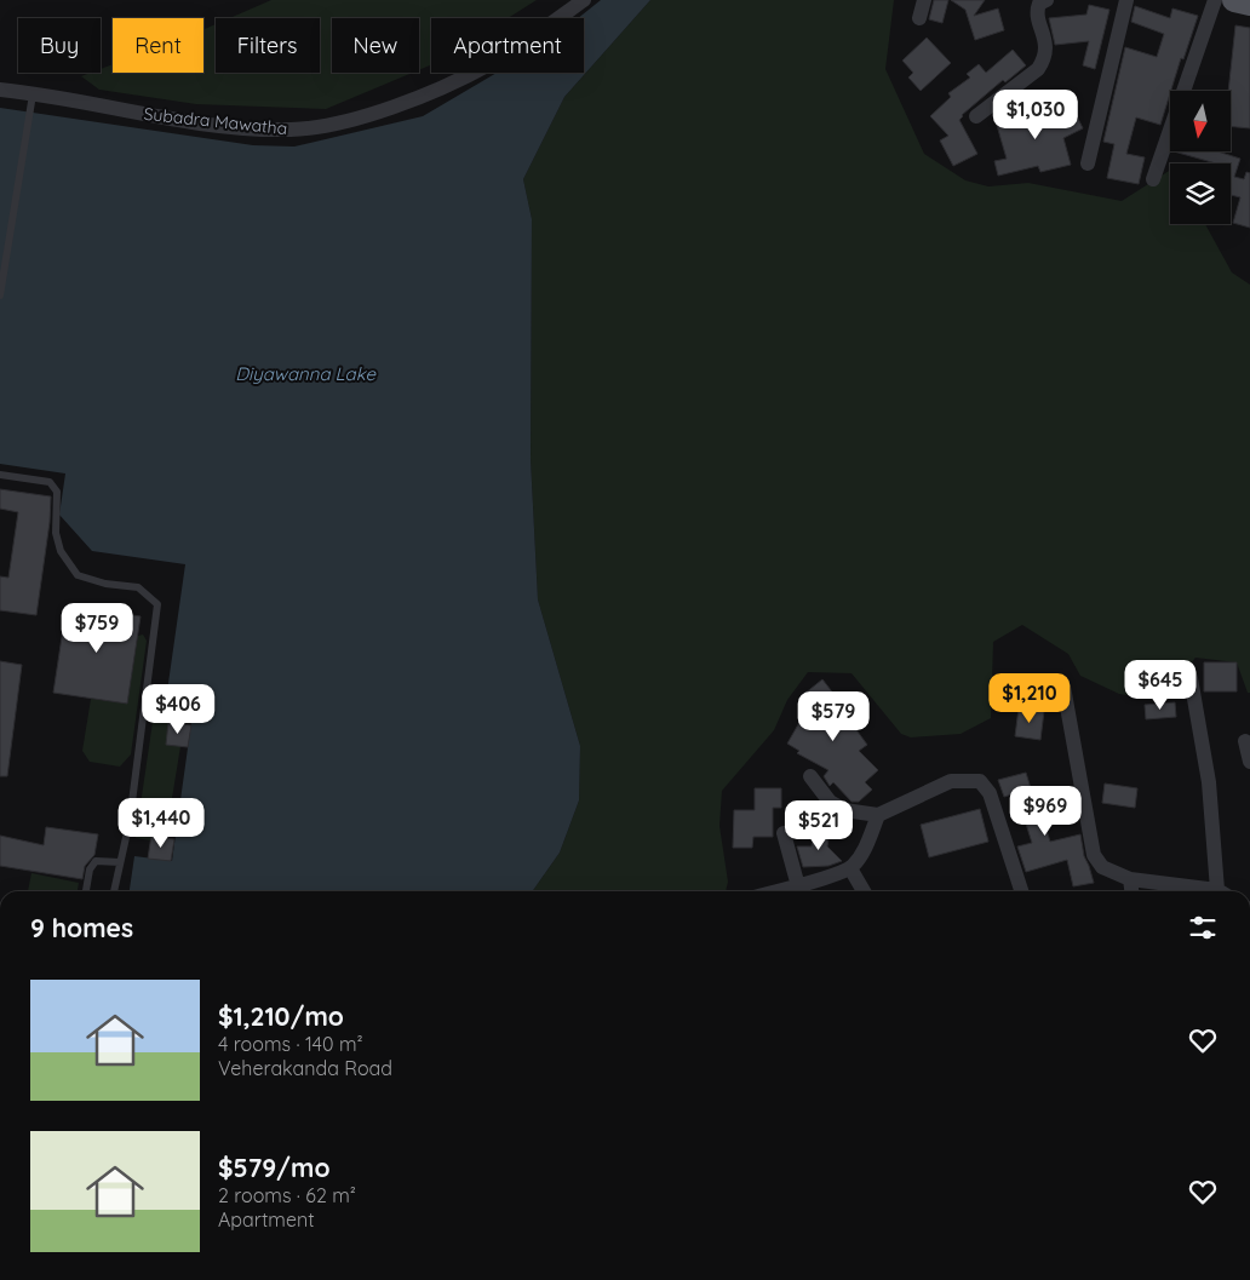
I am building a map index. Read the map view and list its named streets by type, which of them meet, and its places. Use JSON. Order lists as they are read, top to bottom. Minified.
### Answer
{"streets":{"street":["Subadra Mawatha"]},"water":["Diyawanna Lake"],"north":"bottom","page":{"chip":["Buy","Rent","Filters","New","Apartment"],"price":["$1,030","$759","$645","$1,210","$406","$579","$969","$1,440","$521"],"heading":"9 homes","list":[{"name":"$1,210/mo","note":"4 rooms · 140 m² · Veherakanda Road"},{"name":"$579/mo","note":"2 rooms · 62 m² · Apartment"}]}}
